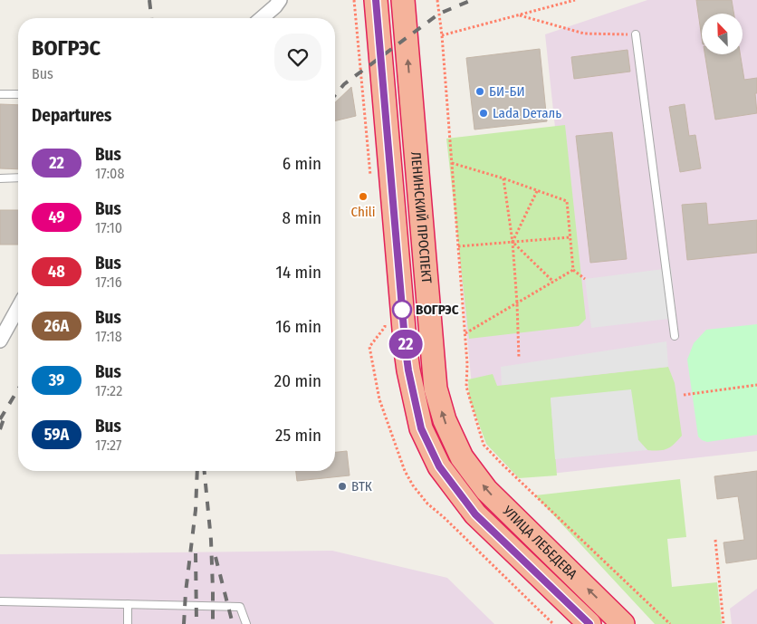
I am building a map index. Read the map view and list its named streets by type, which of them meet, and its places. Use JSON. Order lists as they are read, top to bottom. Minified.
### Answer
{"streets":{"highway":["ЛЕНИНСКИЙ ПРОСПЕКТ","УЛИЦА ЛЕБЕДЕВА"]},"crossings":[["ЛЕНИНСКИЙ ПРОСПЕКТ","УЛИЦА ЛЕБЕДЕВА"]],"places":["БИ-БИ","Lada Dеталь","Chili","ВОГРЭС","ВТК"],"lines":["bus line 22"],"north":"top left","page":{"on_map":"22","heading":[["ВОГРЭС","Bus"],"Departures"],"list":[{"mark":"22","name":"Bus","note":"17:08","value":"6 min"},{"mark":"49","name":"Bus","note":"17:10","value":"8 min"},{"mark":"48","name":"Bus","note":"17:16","value":"14 min"},{"mark":"26А","name":"Bus","note":"17:18","value":"16 min"},{"mark":"39","name":"Bus","note":"17:22","value":"20 min"},{"mark":"59А","name":"Bus","note":"17:27","value":"25 min"}]}}
